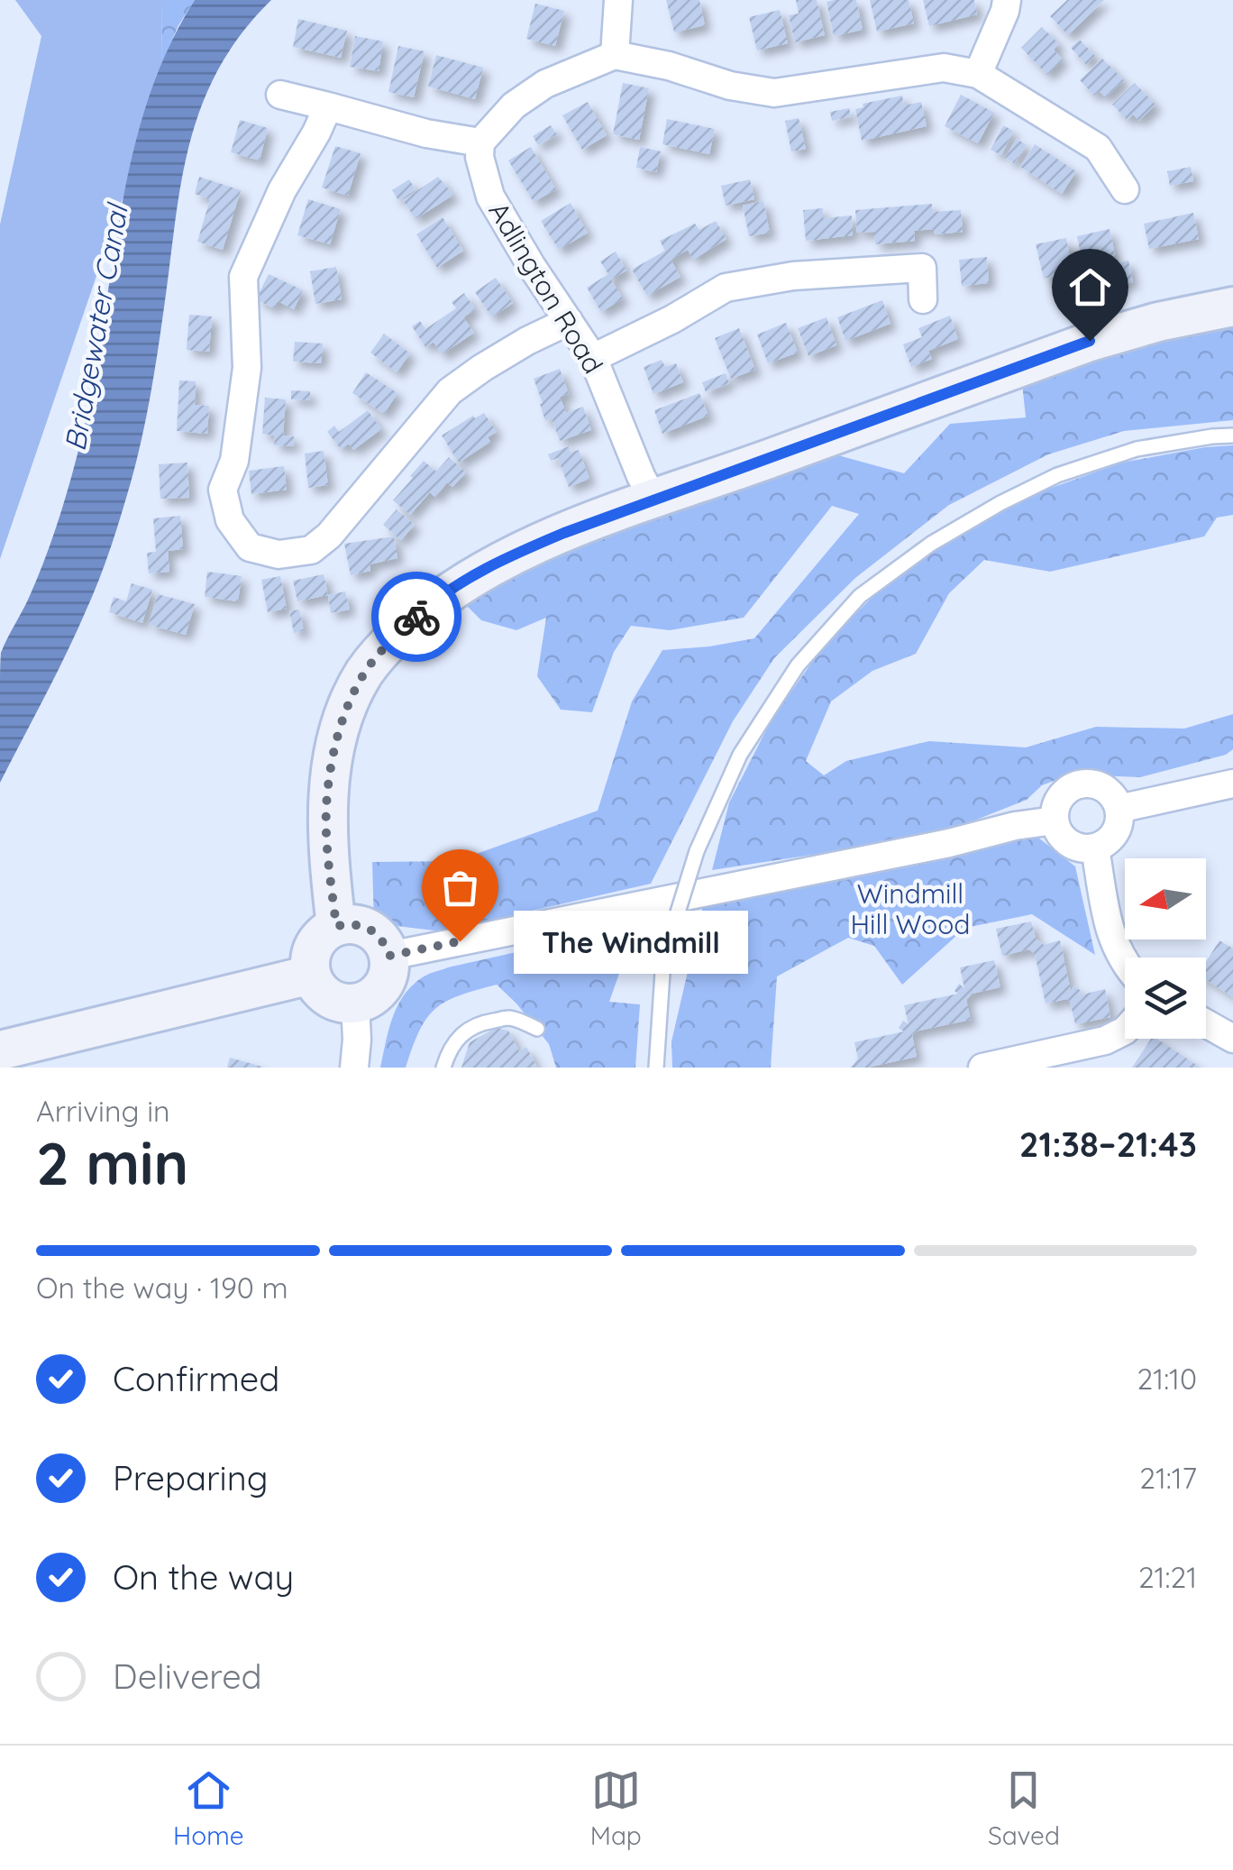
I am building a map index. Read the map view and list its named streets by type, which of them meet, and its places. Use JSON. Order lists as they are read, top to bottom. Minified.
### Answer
{"streets":{"street":["Adlington Road"]},"water":["Bridgewater Canal"],"parks":["Windmill Hill Wood"],"places":["The Windmill"],"north":"left","page":{"bubble":"The Windmill","heading":["2 min","Arriving in","21:38–21:43"],"bar":"On the way · 190 m","list":[["Confirmed","21:10"],["Preparing","21:17"],["On the way","21:21"],"Delivered"],"tabs":["Home","Map","Saved"]}}
